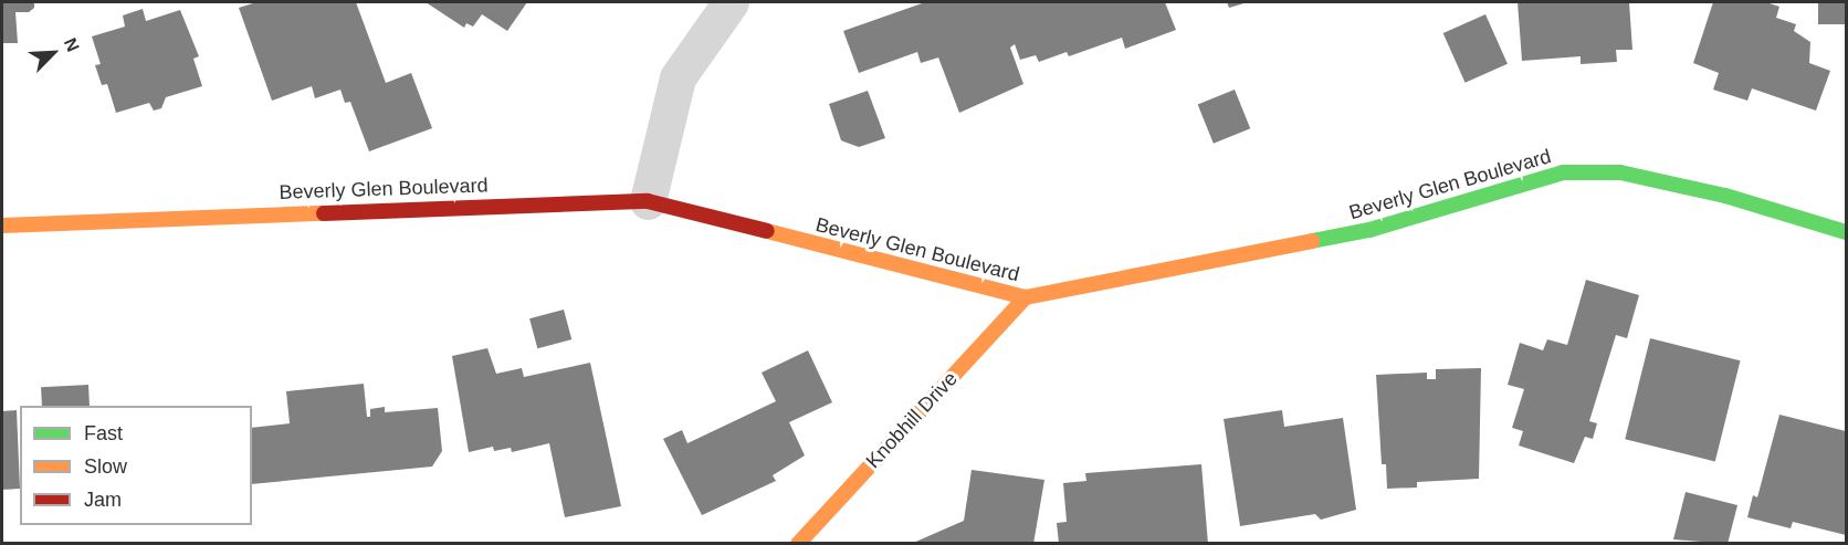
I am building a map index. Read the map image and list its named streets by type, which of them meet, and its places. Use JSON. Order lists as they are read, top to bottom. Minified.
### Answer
{"streets":{"main road":["Beverly Glen Boulevard","Knobhill Drive"]},"crossings":[["Beverly Glen Boulevard","Knobhill Drive"]],"legend":["Fast","Slow","Jam"],"north":"top right"}
